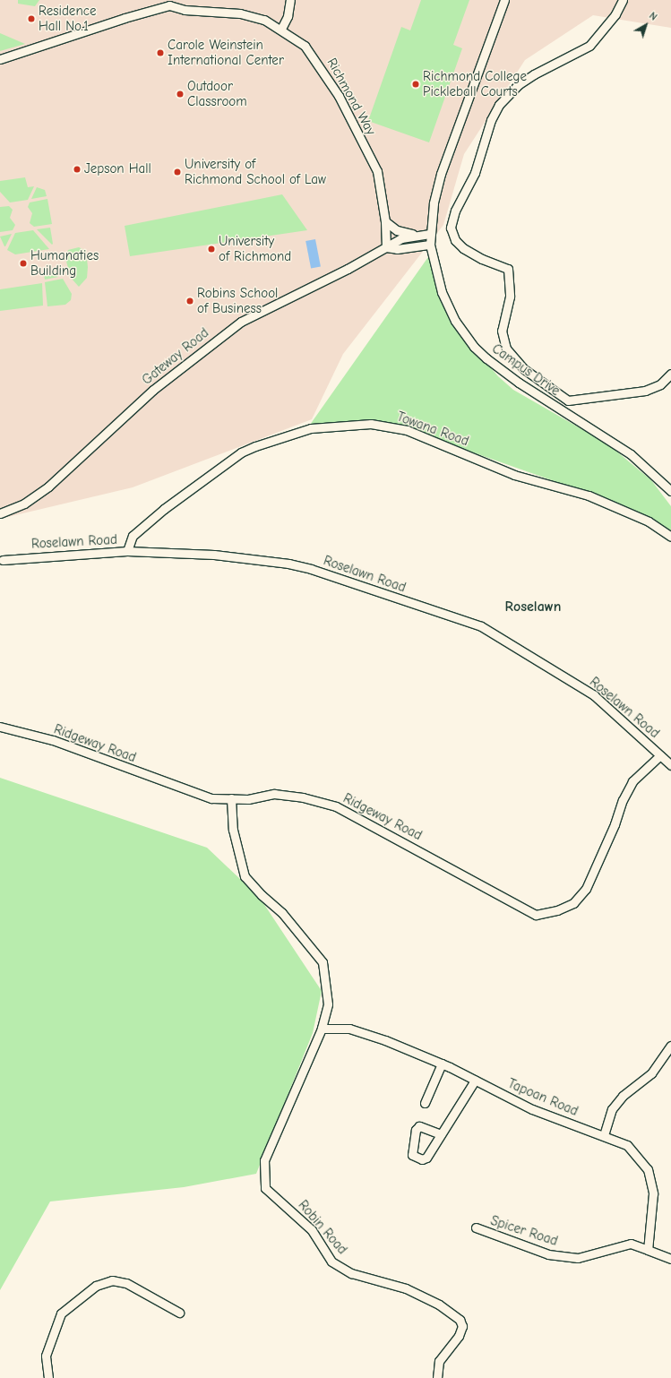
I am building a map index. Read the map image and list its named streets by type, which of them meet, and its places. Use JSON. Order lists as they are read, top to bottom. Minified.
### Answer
{"streets":{"street":["Richmond Way","Gateway Road","Campus Drive","Towana Road","Roselawn Road","Ridgeway Road","Tapoan Road","Robin Road","Spicer Road"]},"crossings":[["Richmond Way","Gateway Road"],["Gateway Road","Campus Drive"],["Towana Road","Roselawn Road"],["Roselawn Road","Ridgeway Road"],["Ridgeway Road","Robin Road"],["Tapoan Road","Robin Road"],["Tapoan Road","Spicer Road"]],"districts":["Roselawn"],"places":["Residence Hall No.1","Carole Weinstein International Center","Richmond College Pickleball Courts","Outdoor Classroom","Jepson Hall","University of Richmond School of Law","University of Richmond","Humanaties Building","Robins School of Business"],"north":"top right"}
